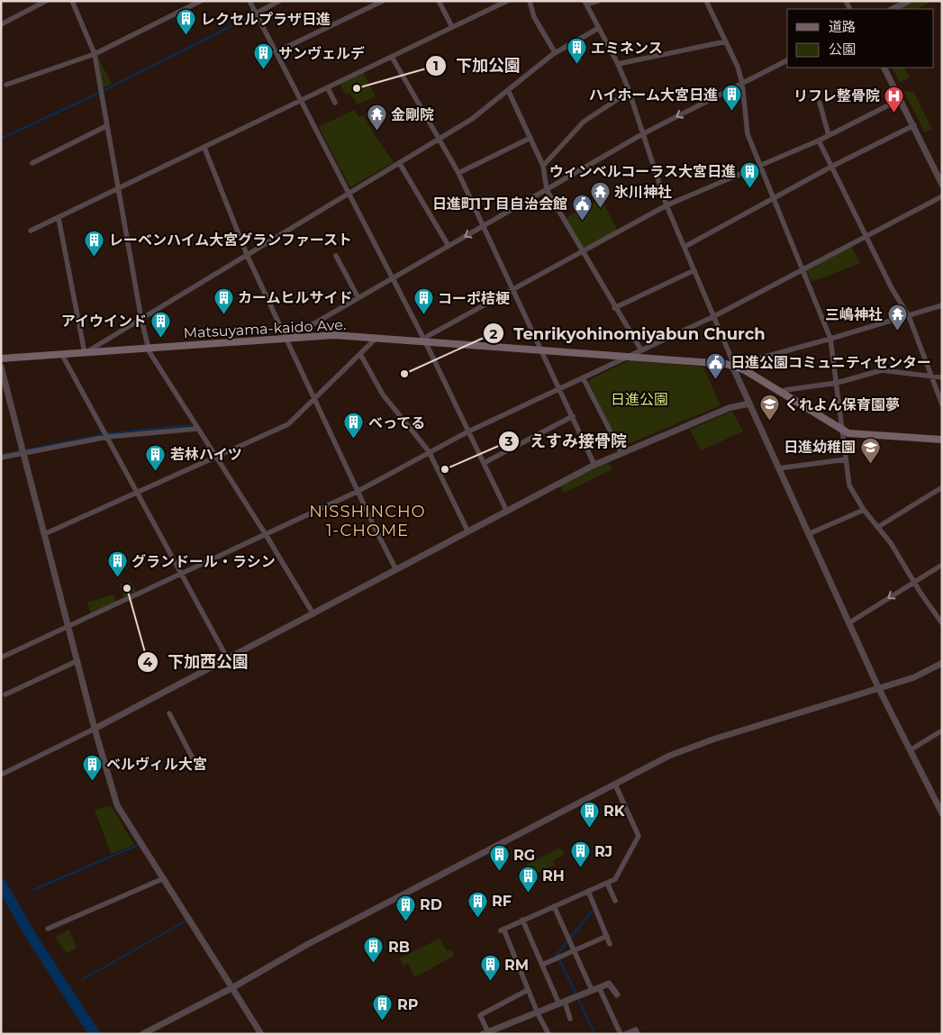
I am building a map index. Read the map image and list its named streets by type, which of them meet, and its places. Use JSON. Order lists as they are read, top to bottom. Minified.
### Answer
{"streets":{"main road":["Matsuyama-kaido Ave."]},"districts":["NISSHINCHO 1-CHOME"],"parks":["日進公園"],"places":{"building":["レクセルプラザ日進","エミネンス","サンヴェルデ","ハイホーム大宮日進","ウィンベルコーラス大宮日進","レーベンハイム大宮グランファースト","カームヒルサイド","コーポ桔梗","アイウインド","べってる","若林ハイツ","グランドール・ラシン","ベルヴィル大宮","RK","RJ","RG","RH","RF","RD","RB","RM","RP"],"other":["下加公園","Tenrikyohinomiyabun Church","えすみ接骨院","下加西公園"],"hospital":["リフレ整骨院"],"temple":["金剛院","氷川神社","三嶋神社"],"public building":["日進町1丁目自治会館","日進公園コミュニティセンター"],"school or university":["くれよん保育園夢","日進幼稚園"]},"legend":["道路","公園"]}
